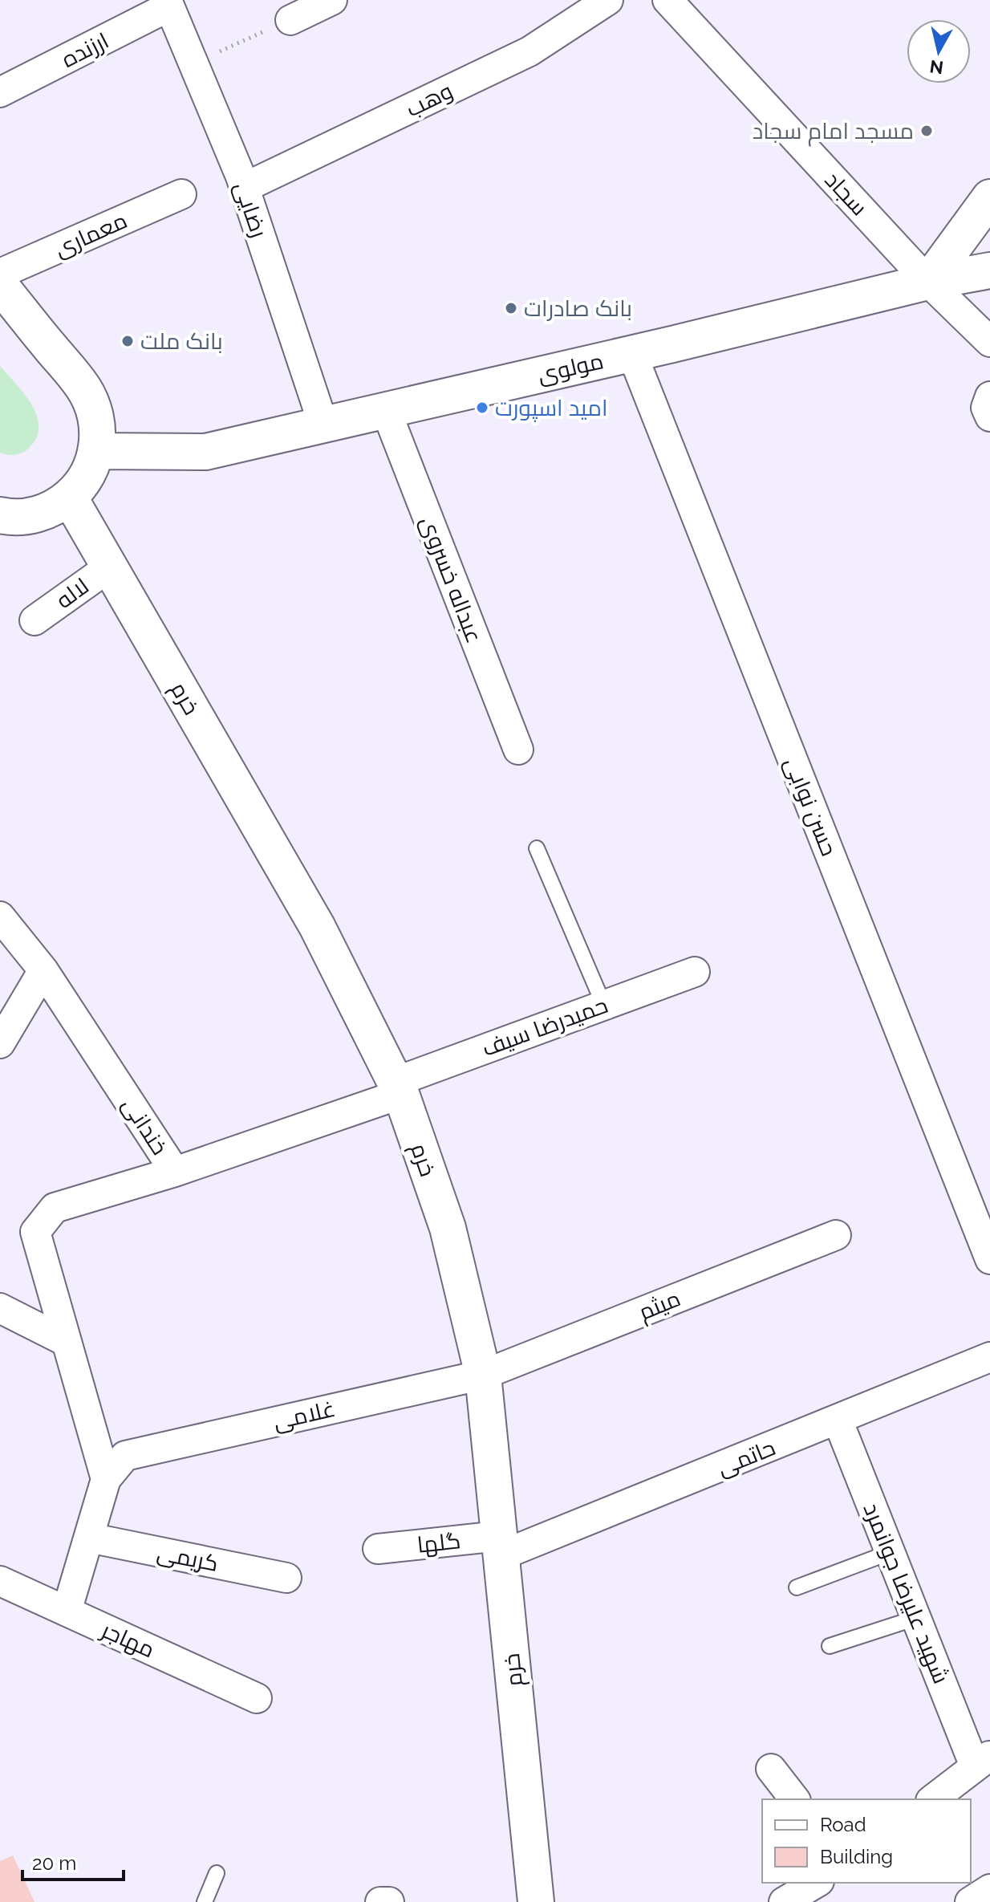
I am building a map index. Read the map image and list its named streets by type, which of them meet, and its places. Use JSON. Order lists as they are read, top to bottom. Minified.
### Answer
{"streets":{"street":["ارزنده","وهب","سجاد","رضایی","معماری","مولوی","عبداله خسروی","لاله","خرم","حسن نوابی","حمیدرضا سیف","خندانی","میثم","غلامی","حاتمی","گلها","کریمی","شهید علیرضا جوانمرد","مهاجر"]},"crossings":[["ارزنده","رضایی"],["وهب","رضایی"],["سجاد","مولوی"],["رضایی","مولوی"],["مولوی","عبداله خسروی"],["مولوی","حسن نوابی"],["لاله","خرم"],["خرم","حمیدرضا سیف"],["خرم","خندانی"],["خرم","میثم"],["خرم","غلامی"],["خرم","حاتمی"],["خرم","گلها"],["حمیدرضا سیف","خندانی"],["میثم","غلامی"],["حاتمی","گلها"],["حاتمی","شهید علیرضا جوانمرد"]],"places":["مسجد امام سجاد","بانک صادرات","بانک ملت","امید اسپورت"],"legend":["Road","Building"],"scale_bar":"20 m","north":"bottom"}
